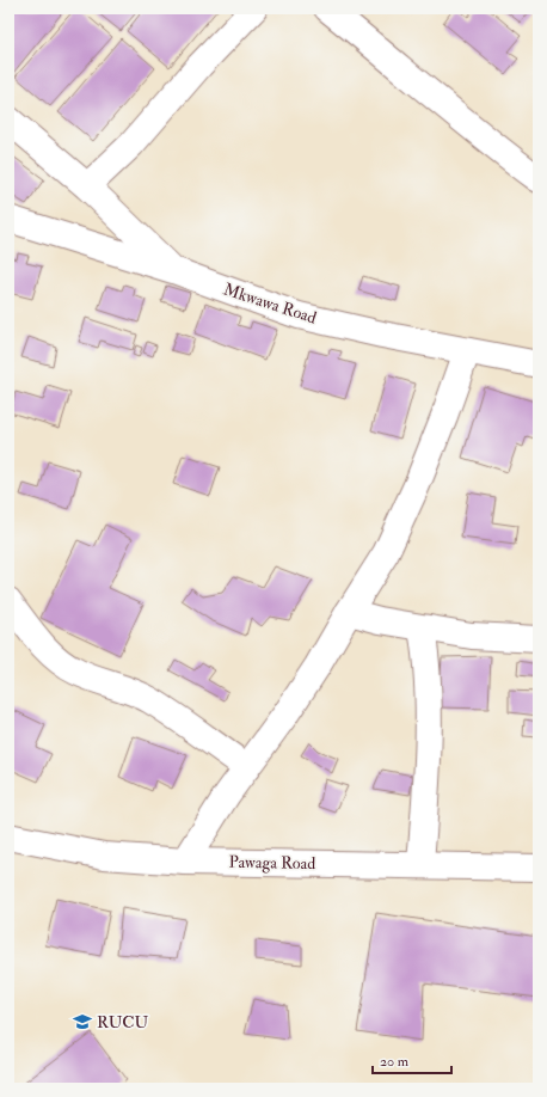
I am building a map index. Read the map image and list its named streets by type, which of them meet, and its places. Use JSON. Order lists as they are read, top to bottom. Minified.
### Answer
{"streets":{"street":["Mkwawa Road","Pawaga Road"]},"places":{"school or university":["RUCU"]},"scale_bar":"20 m"}
